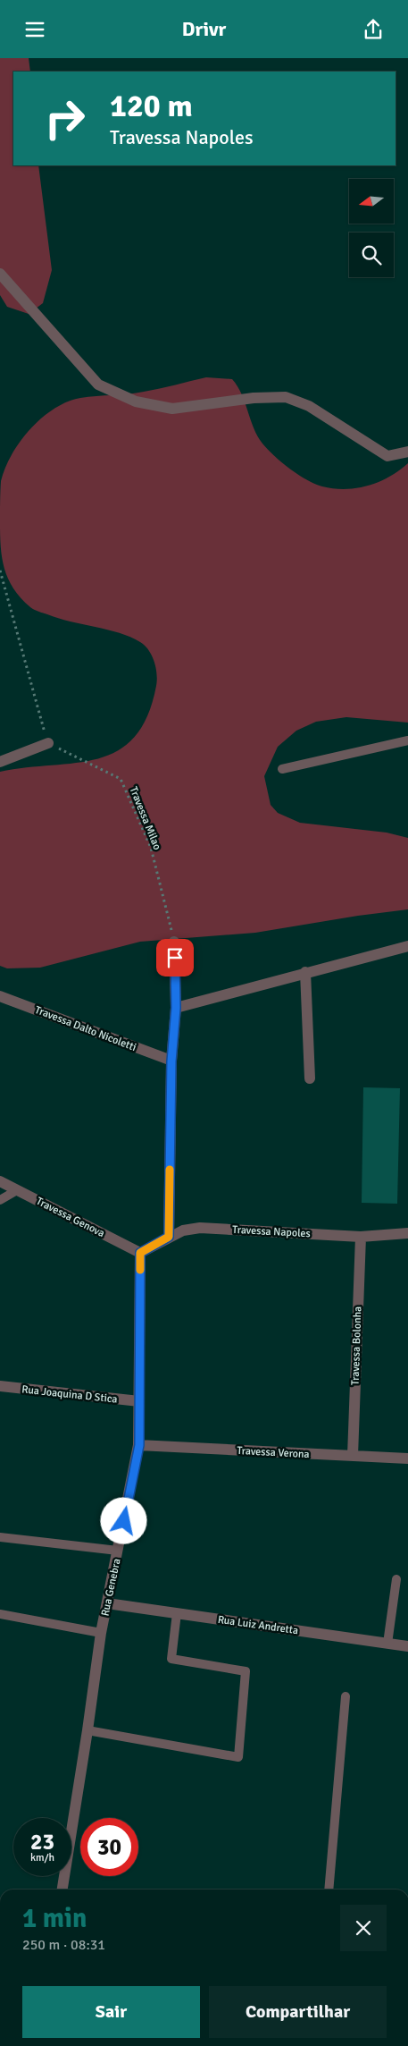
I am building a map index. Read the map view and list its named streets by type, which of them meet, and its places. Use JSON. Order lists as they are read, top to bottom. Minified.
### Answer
{"streets":{"street":["Travessa Dalto Nicoletti","Travessa Genova","Travessa Napoles","Travessa Bolonha","Rua Joaquina D Stica","Travessa Verona","Rua Genebra","Rua Luiz Andretta"],"path":["Travessa Milao"]},"crossings":[["Travessa Genova","Travessa Napoles"],["Travessa Genova","Rua Genebra"],["Travessa Napoles","Travessa Bolonha"],["Travessa Napoles","Rua Genebra"],["Travessa Bolonha","Travessa Verona"],["Rua Joaquina D Stica","Rua Genebra"],["Travessa Verona","Rua Genebra"],["Rua Genebra","Rua Luiz Andretta"]],"north":"left","page":{"header":"Drivr","turn":["120 m","Travessa Napoles"],"speed":"23 km/h","limit":"30","heading":["1 min","250 m · 08:31"],"buttons":["Sair","Compartilhar"]}}
